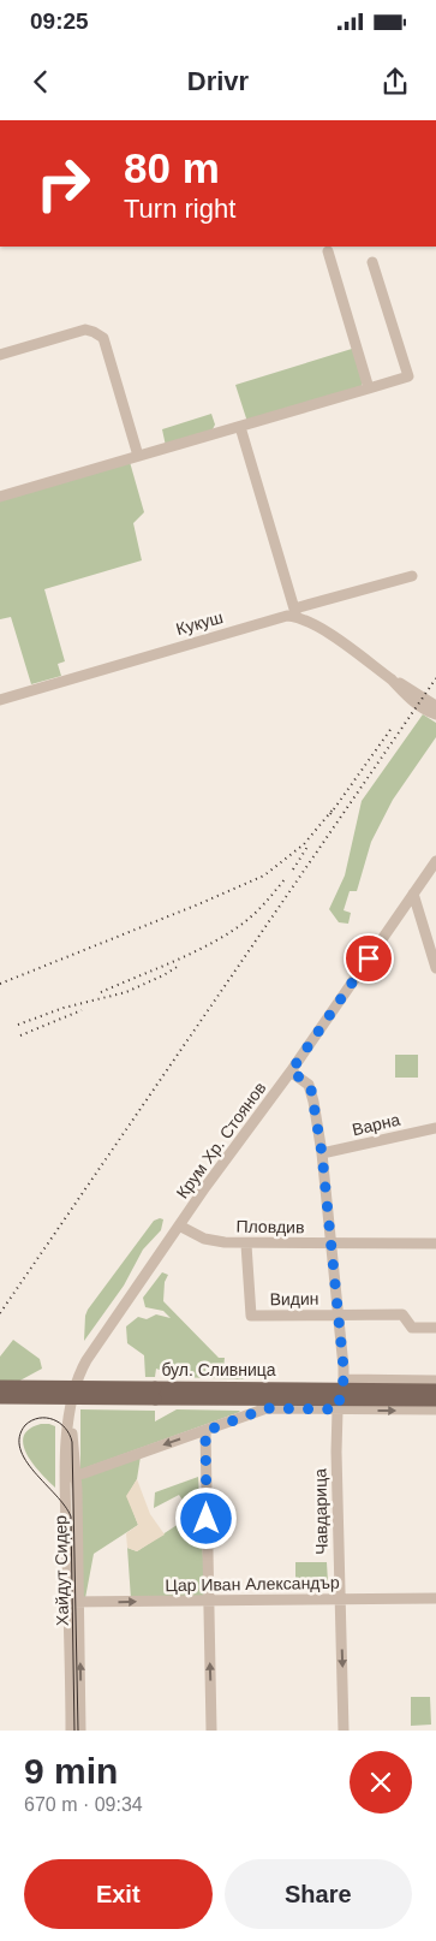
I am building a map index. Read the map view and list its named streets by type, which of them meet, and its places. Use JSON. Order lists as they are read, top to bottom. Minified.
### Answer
{"streets":{"main road":["бул. Сливница"],"street":["Кукуш","Варна","Крум Хр. Стоянов","Пловдив","Видин","Чавдарица","Хайдут Сидер","Цар Иван Александър"]},"crossings":[["Варна","Чавдарица"],["Крум Хр. Стоянов","Пловдив"],["Крум Хр. Стоянов","Чавдарица"],["Крум Хр. Стоянов","Хайдут Сидер"],["Пловдив","Видин"],["Пловдив","Чавдарица"],["Видин","Чавдарица"],["бул. Сливница","Чавдарица"],["Чавдарица","Цар Иван Александър"],["Хайдут Сидер","Цар Иван Александър"]],"one_way":["Цар Иван Александър"],"page":{"status":"09:25","header":"Drivr","turn":["80 m","Turn right"],"heading":["9 min","670 m · 09:34"],"buttons":["Exit","Share"]}}
